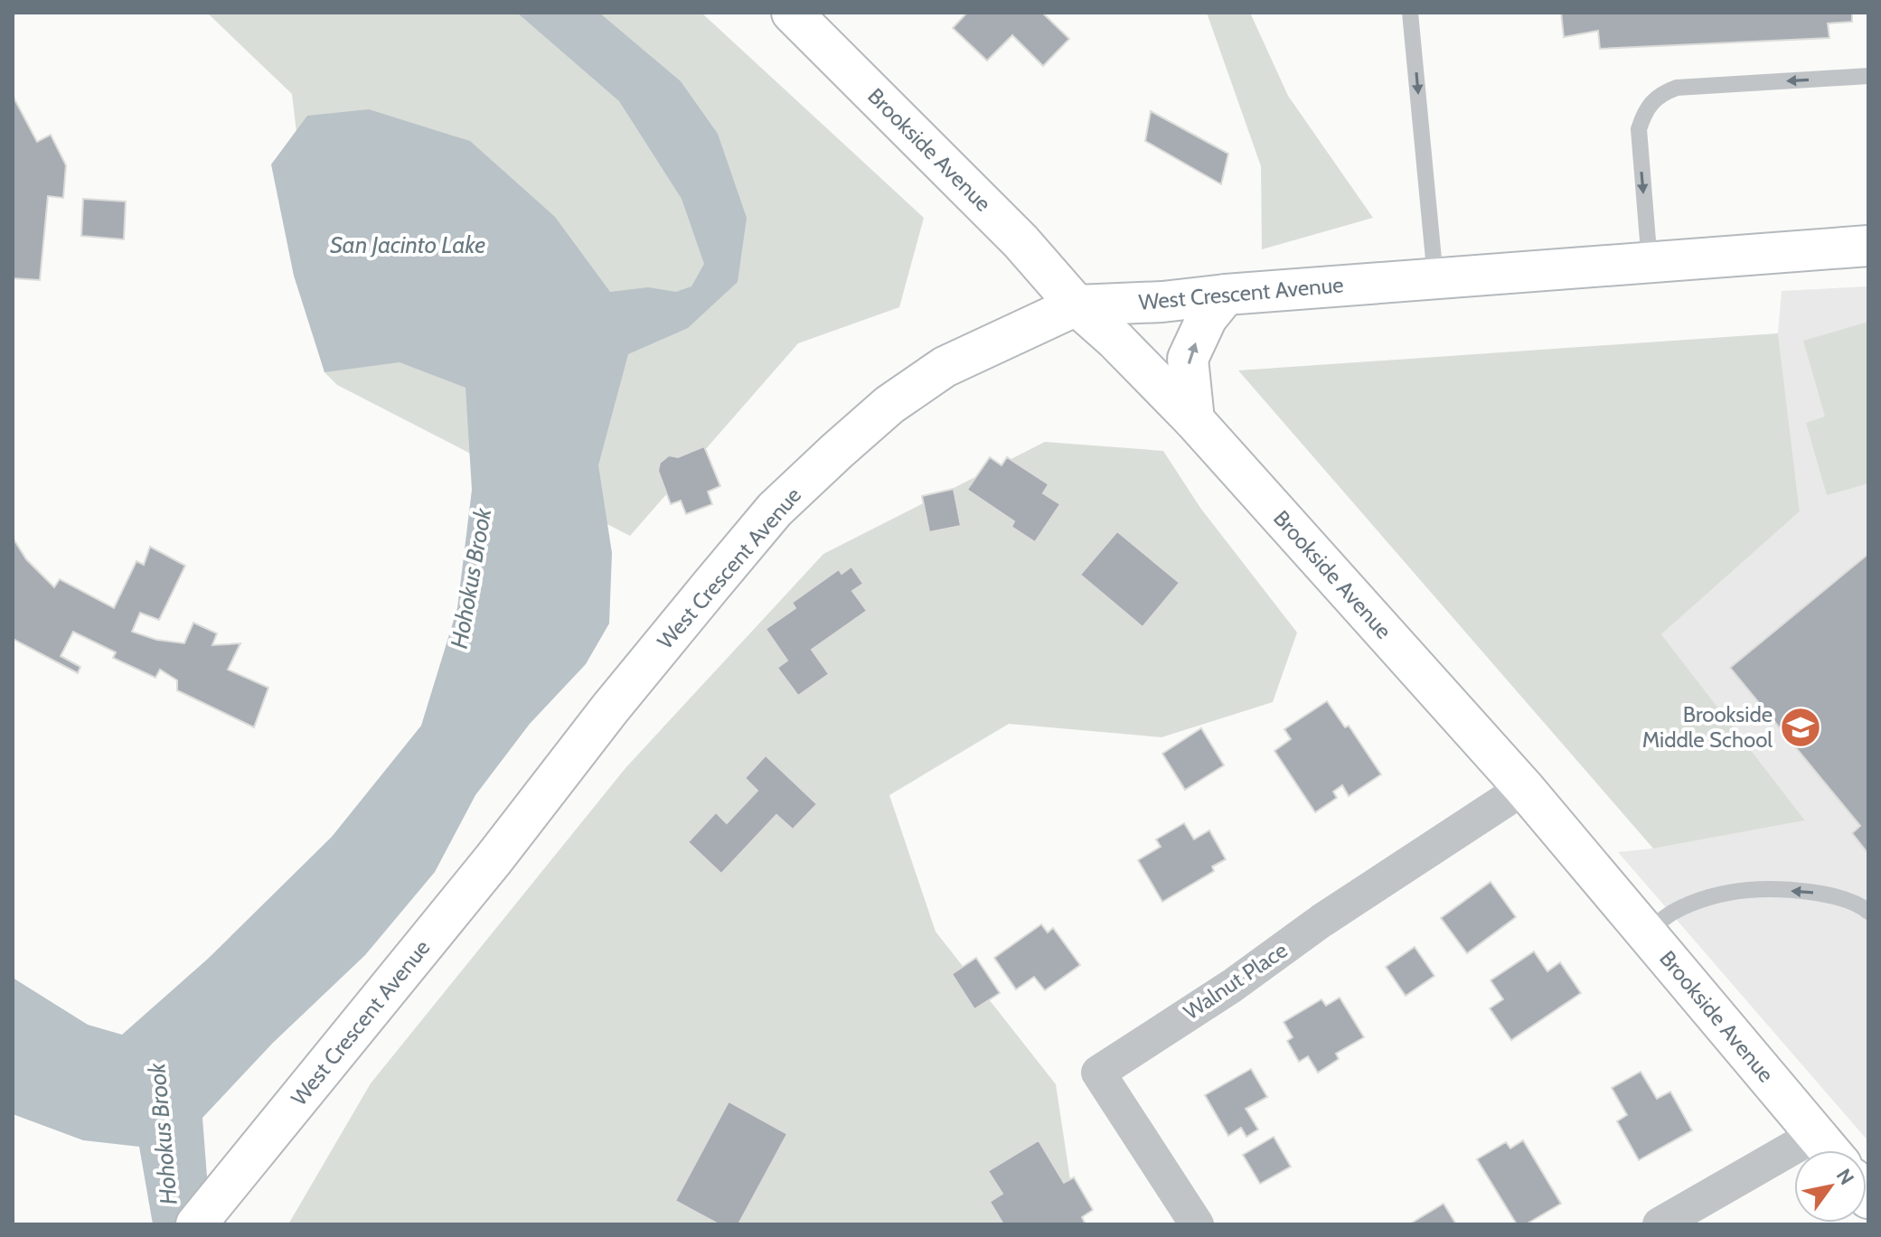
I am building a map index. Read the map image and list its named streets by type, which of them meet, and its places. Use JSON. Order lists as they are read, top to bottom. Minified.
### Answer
{"streets":{"main road":["Brookside Avenue","West Crescent Avenue"],"street":["Walnut Place"]},"crossings":[["Brookside Avenue","West Crescent Avenue"],["Brookside Avenue","Walnut Place"]],"water":["San Jacinto Lake","Hohokus Brook"],"places":{"school or university":["Brookside Middle School"]},"north":"top right"}
